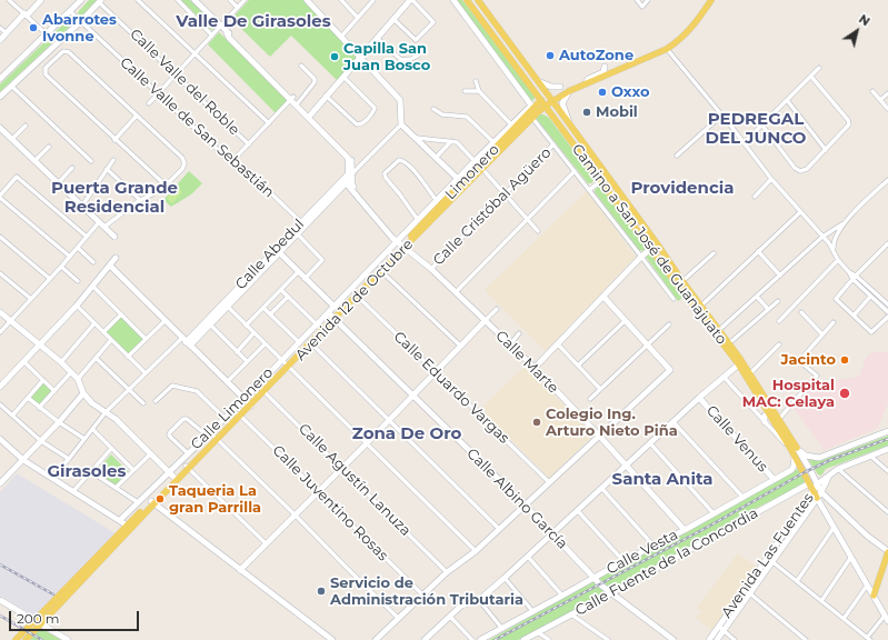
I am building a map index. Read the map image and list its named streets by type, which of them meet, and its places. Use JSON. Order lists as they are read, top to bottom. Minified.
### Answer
{"streets":{"main road":["Camino a San José de Guanajuato","Avenida 12 de Octubre"],"street":["Calle Valle del Roble","Calle Valle de San Sebastián","Calle Cristóbal Agüero","Calle Abedul","Calle Marte","Calle Eduardo Vargas","Calle Limonero","Calle Venus","Calle Agustín Lanuza","Calle Albino García","Calle Juventino Rosas","Calle Vesta","Avenida Las Fuentes","Calle Fuente de la Concordia"]},"crossings":[["Calle Valle de San Sebastián","Calle Abedul"],["Calle Cristóbal Agüero","Calle Marte"],["Camino a San José de Guanajuato","Avenida 12 de Octubre"],["Camino a San José de Guanajuato","Calle Vesta"],["Camino a San José de Guanajuato","Avenida Las Fuentes"],["Camino a San José de Guanajuato","Calle Fuente de la Concordia"],["Calle Abedul","Calle Marte"],["Avenida 12 de Octubre","Calle Marte"],["Avenida 12 de Octubre","Calle Eduardo Vargas"],["Avenida 12 de Octubre","Calle Limonero"],["Avenida 12 de Octubre","Calle Agustín Lanuza"],["Avenida 12 de Octubre","Calle Albino García"],["Avenida 12 de Octubre","Calle Juventino Rosas"],["Calle Marte","Calle Limonero"],["Calle Marte","Calle Vesta"],["Calle Limonero","Calle Albino García"],["Calle Venus","Calle Vesta"],["Calle Albino García","Calle Vesta"],["Calle Albino García","Calle Fuente de la Concordia"]],"districts":["Valle De Girasoles","PEDREGAL DEL JUNCO","Puerta Grande Residencial","Providencia","Zona De Oro","Girasoles","Santa Anita"],"places":["Abarrotes Ivonne","AutoZone","Capilla San Juan Bosco","Oxxo","Mobil","Jacinto","Hospital MAC: Celaya","Colegio Ing. Arturo Nieto Piña","Taqueria La gran Parrilla","Servicio de Administración Tributaria"],"scale_bar":"200 m","north":"top right"}
